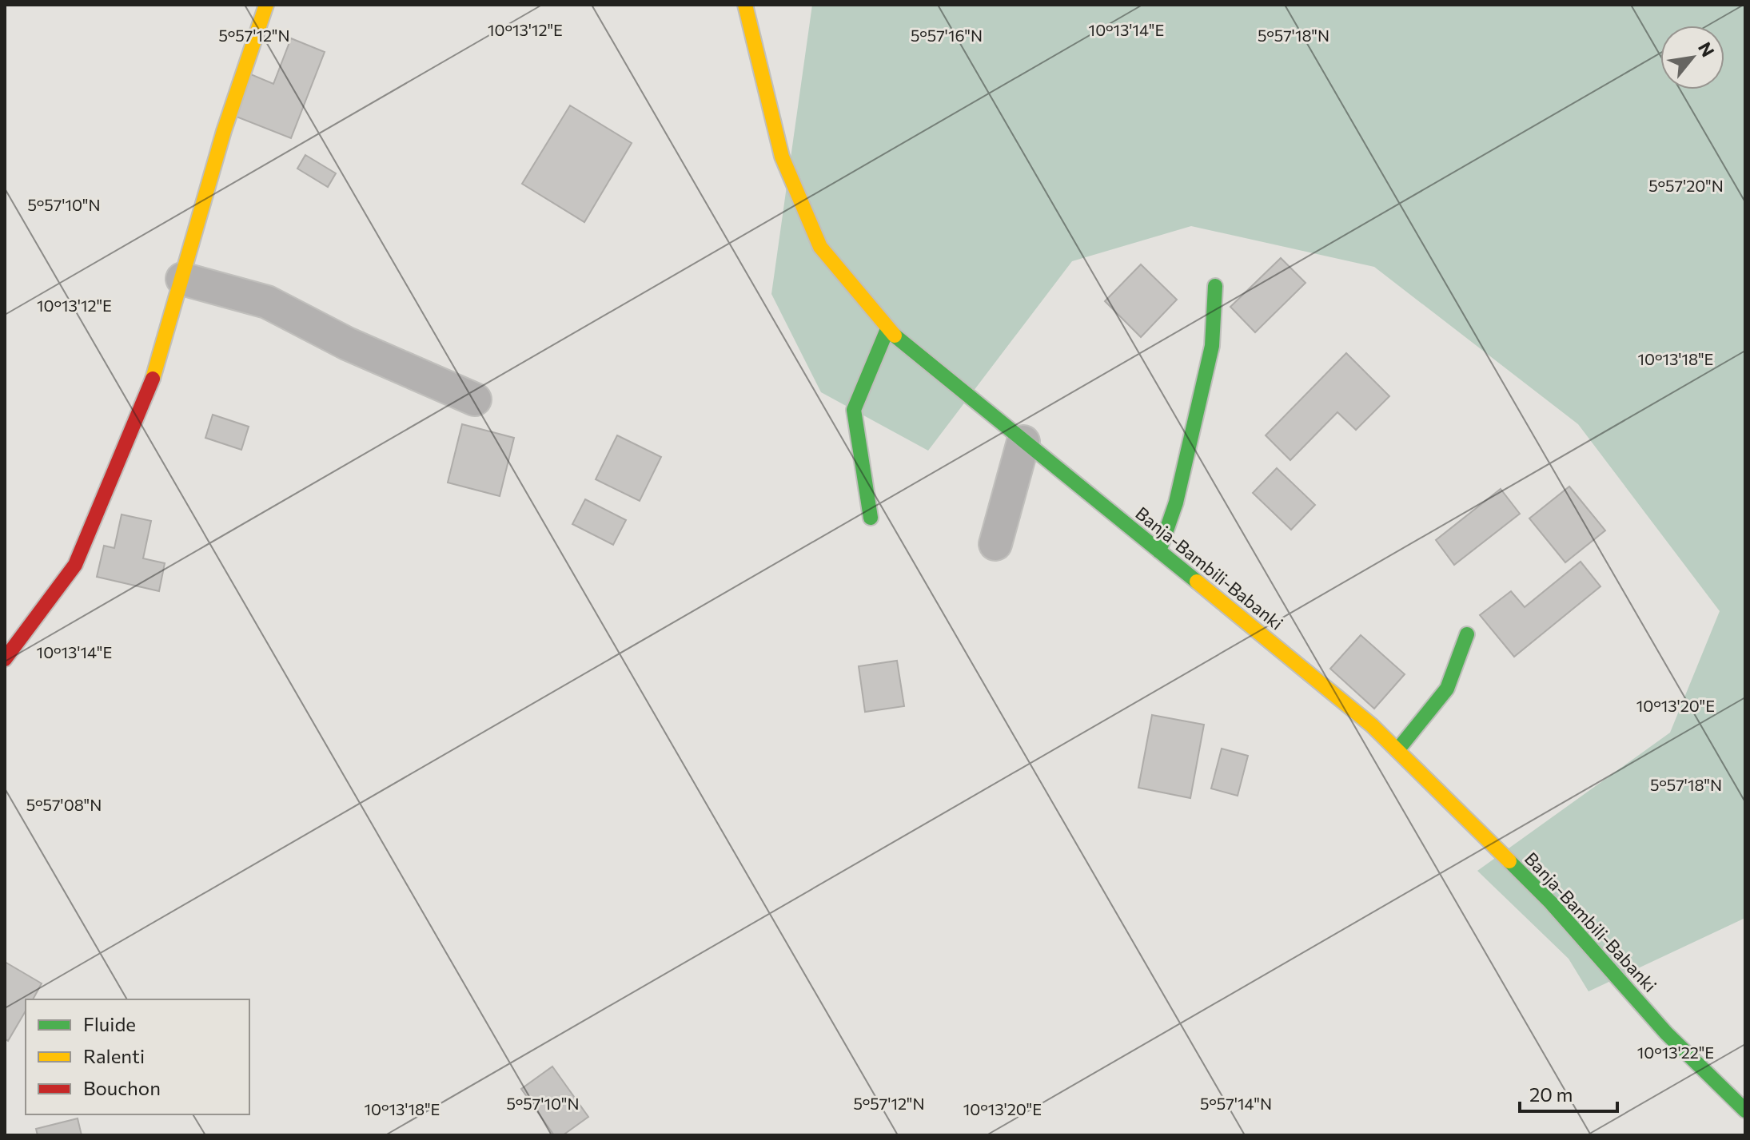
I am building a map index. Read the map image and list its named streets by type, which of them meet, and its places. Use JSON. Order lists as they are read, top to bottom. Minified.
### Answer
{"streets":{"street":["Banja-Bambili-Babanki"]},"legend":["Fluide","Ralenti","Bouchon"],"scale_bar":"20 m","north":"top right","coordinates":["10°13'12\"E","10°13'14\"E","5°57'16\"N","5°57'18\"N","5°57'12\"N","5°57'20\"N","5°57'10\"N","10°13'18\"E","10°13'20\"E","5°57'08\"N","10°13'22\"E","5°57'14\"N"]}
